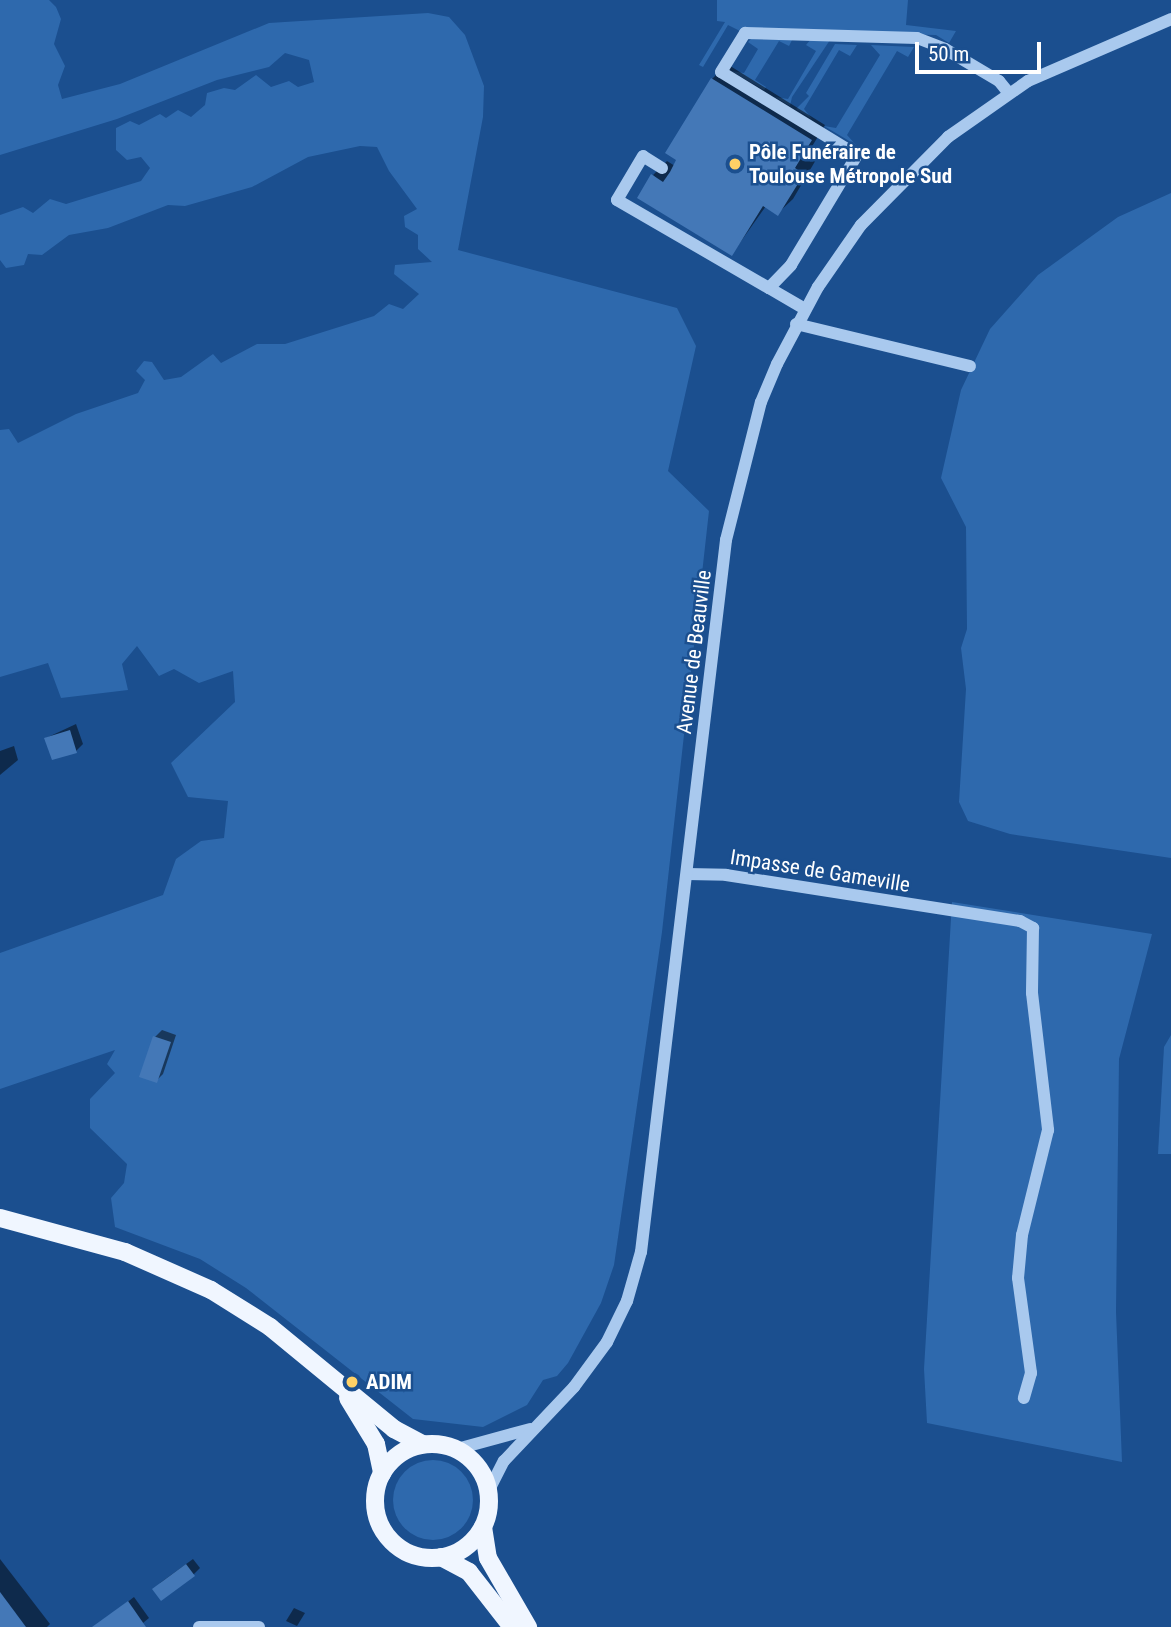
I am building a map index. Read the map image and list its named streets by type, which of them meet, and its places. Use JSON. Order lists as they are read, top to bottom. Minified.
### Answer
{"streets":{"street":["Avenue de Beauville","Impasse de Gameville"]},"crossings":[["Avenue de Beauville","Impasse de Gameville"]],"places":["Pôle Funéraire de Toulouse Métropole Sud","ADIM"],"scale_bar":"50 m"}
